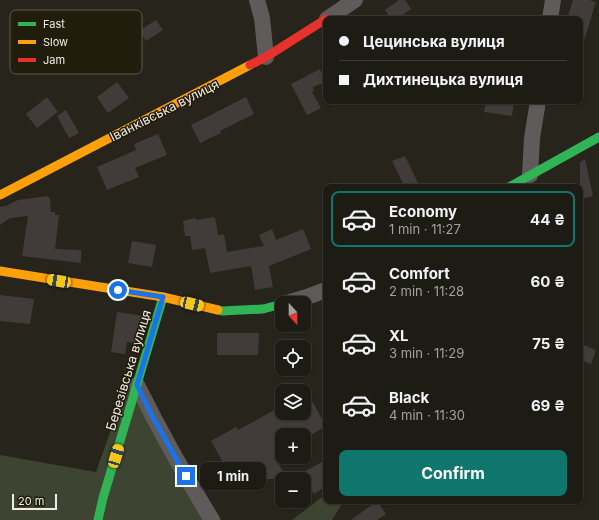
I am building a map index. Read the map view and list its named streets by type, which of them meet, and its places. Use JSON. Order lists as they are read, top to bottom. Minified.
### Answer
{"streets":{"street":["Іванківська вулиця","Березівська вулиця"]},"legend":["Fast","Slow","Jam"],"scale_bar":"20 m","north":"bottom","page":{"banner":["Цецинська вулиця","Дихтинецька вулиця"],"list":[{"name":"Economy","note":"1 min · 11:27","value":"44 ₴"},{"name":"Comfort","note":"2 min · 11:28","value":"60 ₴"},{"name":"XL","note":"3 min · 11:29","value":"75 ₴"},{"name":"Black","note":"4 min · 11:30","value":"69 ₴"}],"map_buttons":["+","−"],"buttons":"Confirm","bubble":"1 min","scale":"20 m"}}
